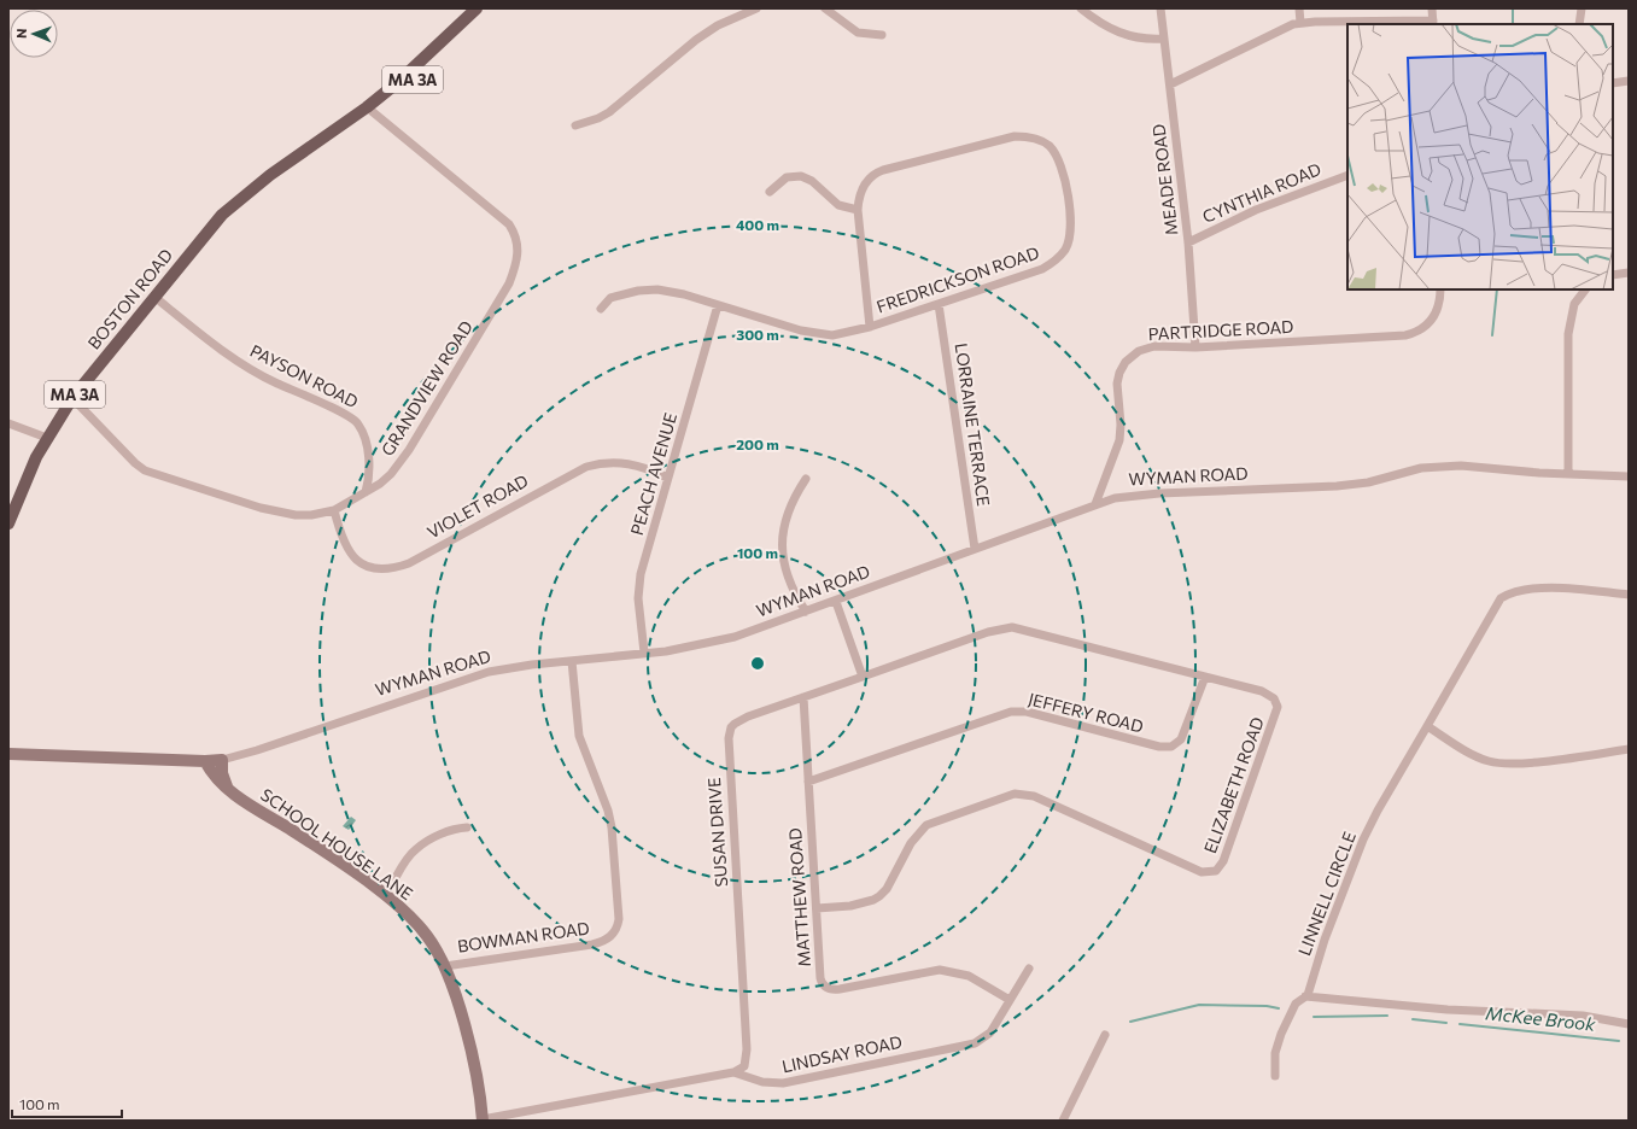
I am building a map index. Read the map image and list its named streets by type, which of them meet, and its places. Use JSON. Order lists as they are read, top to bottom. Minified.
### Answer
{"streets":{"main road":["MA 3A","BOSTON ROAD"],"street":["MEADE ROAD","CYNTHIA ROAD","FREDRICKSON ROAD","PARTRIDGE ROAD","PAYSON ROAD","GRANDVIEW ROAD","LORRAINE TERRACE","PEACH AVENUE","WYMAN ROAD","VIOLET ROAD","JEFFERY ROAD","ELIZABETH ROAD","SUSAN DRIVE","SCHOOL HOUSE LANE","LINNELL CIRCLE","MATTHEW ROAD","BOWMAN ROAD","LINDSAY ROAD"]},"crossings":[["MEADE ROAD","CYNTHIA ROAD"],["MEADE ROAD","PARTRIDGE ROAD"],["FREDRICKSON ROAD","LORRAINE TERRACE"],["FREDRICKSON ROAD","PEACH AVENUE"],["BOSTON ROAD","PAYSON ROAD"],["BOSTON ROAD","GRANDVIEW ROAD"],["PARTRIDGE ROAD","WYMAN ROAD"],["PAYSON ROAD","GRANDVIEW ROAD"],["GRANDVIEW ROAD","VIOLET ROAD"],["LORRAINE TERRACE","WYMAN ROAD"],["PEACH AVENUE","WYMAN ROAD"],["PEACH AVENUE","VIOLET ROAD"],["WYMAN ROAD","SCHOOL HOUSE LANE"],["WYMAN ROAD","BOWMAN ROAD"],["JEFFERY ROAD","ELIZABETH ROAD"],["JEFFERY ROAD","MATTHEW ROAD"],["ELIZABETH ROAD","SUSAN DRIVE"],["ELIZABETH ROAD","MATTHEW ROAD"],["SUSAN DRIVE","MATTHEW ROAD"],["SUSAN DRIVE","LINDSAY ROAD"],["SCHOOL HOUSE LANE","BOWMAN ROAD"],["MATTHEW ROAD","LINDSAY ROAD"]],"water":["McKee Brook"],"scale_bar":"100 m","north":"left","rings":["400 m","300 m","200 m","100 m"]}
